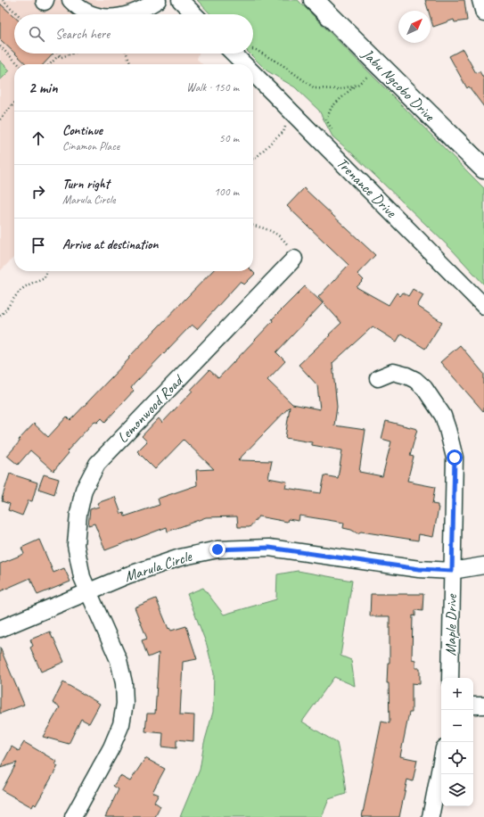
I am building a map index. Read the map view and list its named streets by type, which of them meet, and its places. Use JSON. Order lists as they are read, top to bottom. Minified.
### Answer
{"streets":{"main road":["Jabu Ngcobo Drive"],"street":["Trenance Drive","Lemonwood Road","Marula Circle","Maple Drive"]},"crossings":[["Lemonwood Road","Marula Circle"],["Marula Circle","Maple Drive"]],"north":"top right","page":{"search":"Search here","heading":["2 min","Walk · 150 m"],"list":[["Continue","Cinamon Place","50 m"],["Turn right","Marula Circle","100 m"],"Arrive at destination"],"map_buttons":["+","−"]}}
